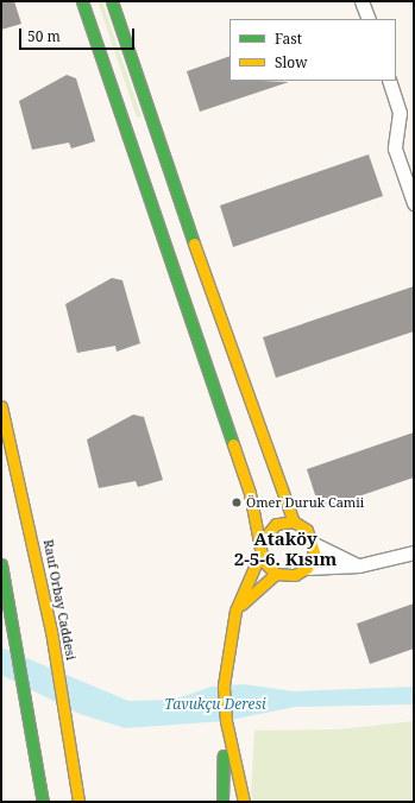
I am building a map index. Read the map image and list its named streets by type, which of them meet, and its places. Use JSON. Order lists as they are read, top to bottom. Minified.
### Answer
{"streets":{"main road":["Rauf Orbay Caddesi"]},"districts":["Ataköy 2-5-6. Kısım"],"water":["Tavukçu Deresi"],"places":["Ömer Duruk Camii"],"legend":["Fast","Slow"],"scale_bar":"50 m"}
